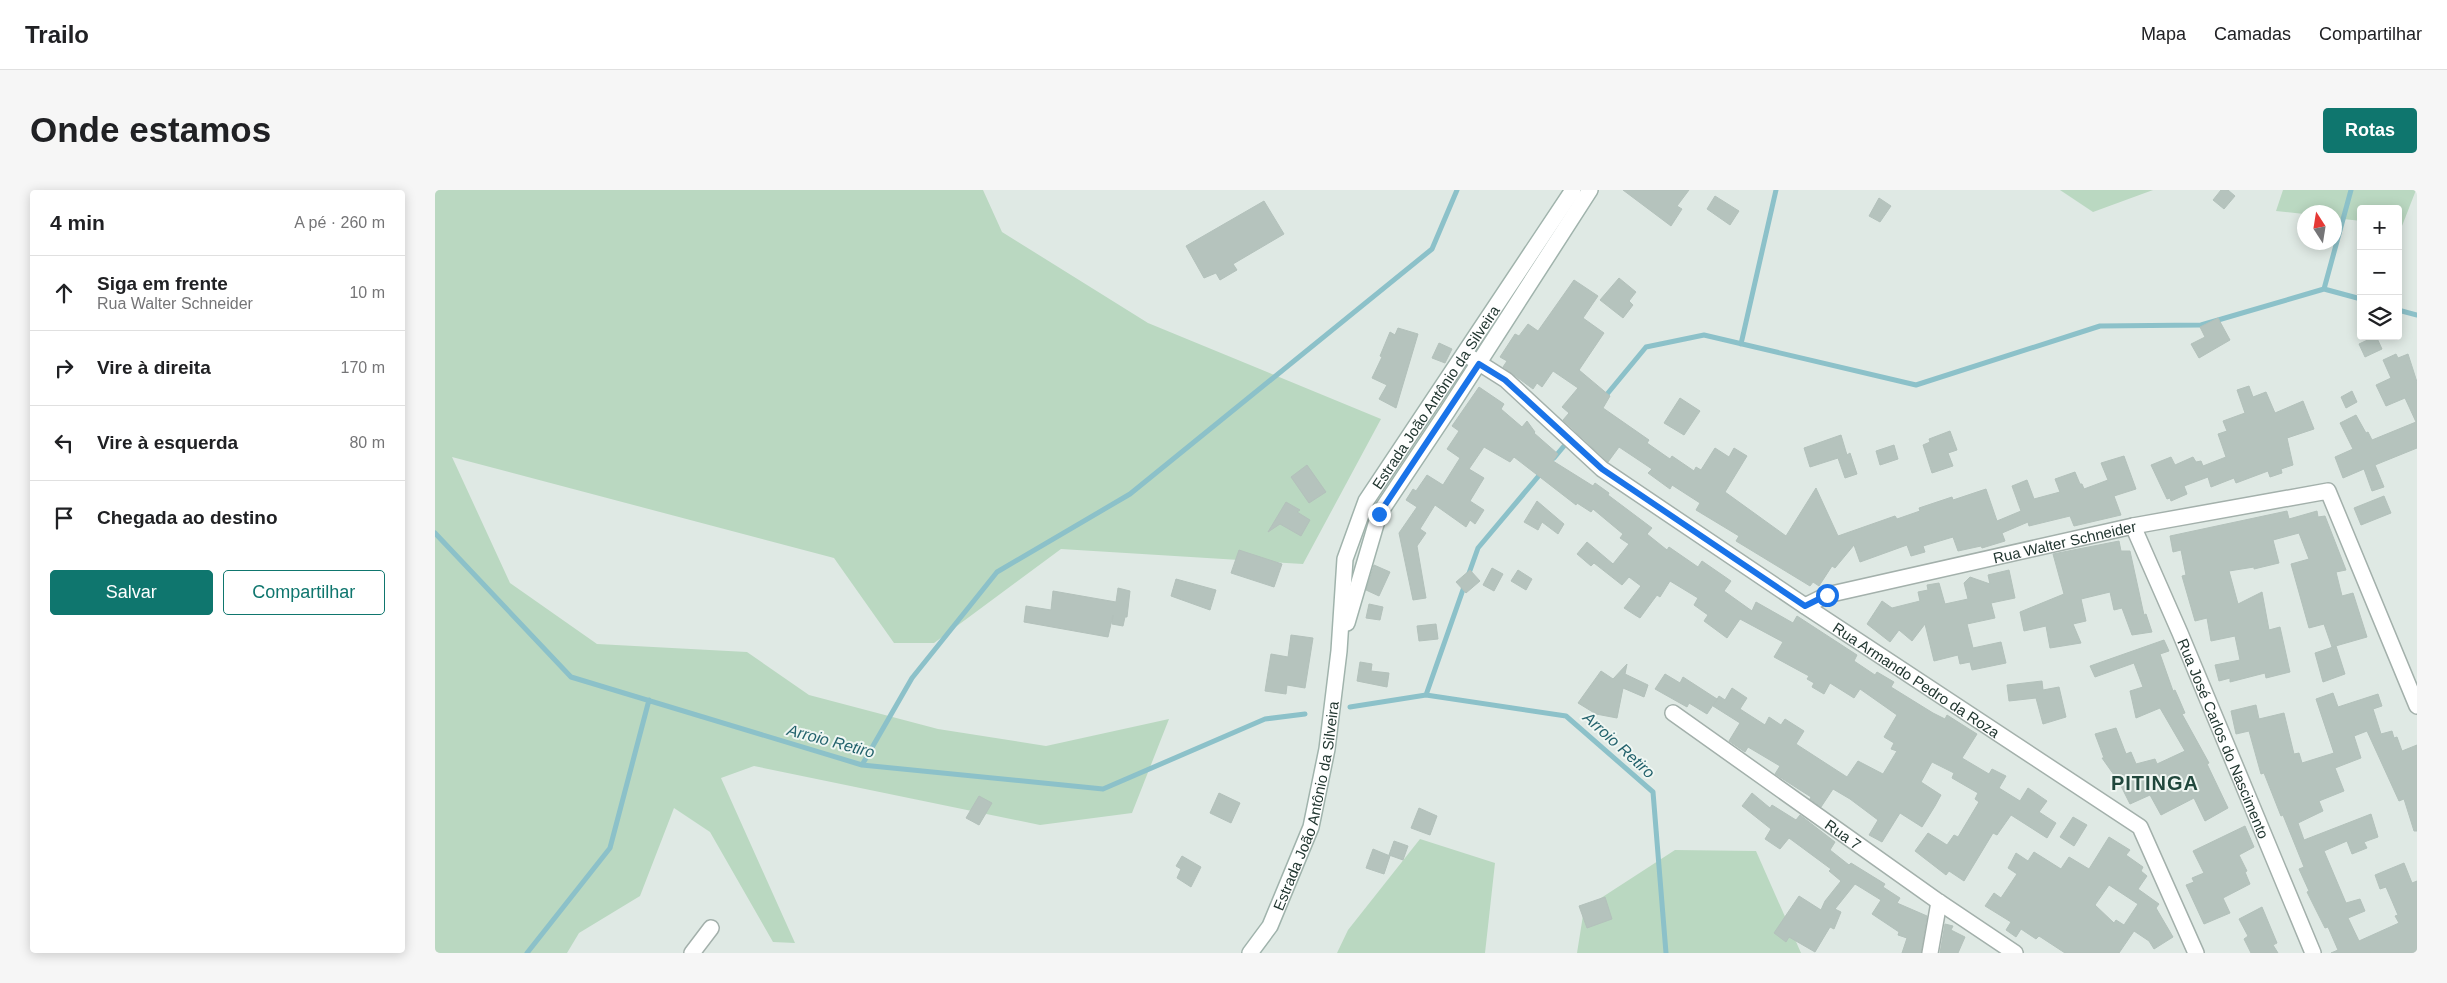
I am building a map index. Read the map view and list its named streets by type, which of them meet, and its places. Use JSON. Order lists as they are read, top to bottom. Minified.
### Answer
{"streets":{"street":["Estrada João Antônio da Silveira","Rua Walter Schneider","Rua Armando Pedro da Roza","Rua José Carlos do Nascimento","Rua 7"]},"crossings":[["Estrada João Antônio da Silveira","Rua Armando Pedro da Roza"],["Rua Walter Schneider","Rua Armando Pedro da Roza"],["Rua Walter Schneider","Rua José Carlos do Nascimento"]],"districts":["PITINGA"],"water":["Arroio Retiro"],"north":"top","page":{"header":"Trailo","nav":["Mapa","Camadas","Compartilhar"],"buttons":["Rotas",["Salvar","Compartilhar"]],"title":"Onde estamos","heading":["4 min","A pé · 260 m"],"map_buttons":["+","−"],"list":[["Siga em frente","Rua Walter Schneider","10 m"],["Vire à direita","170 m"],["Vire à esquerda","80 m"],"Chegada ao destino"]}}
